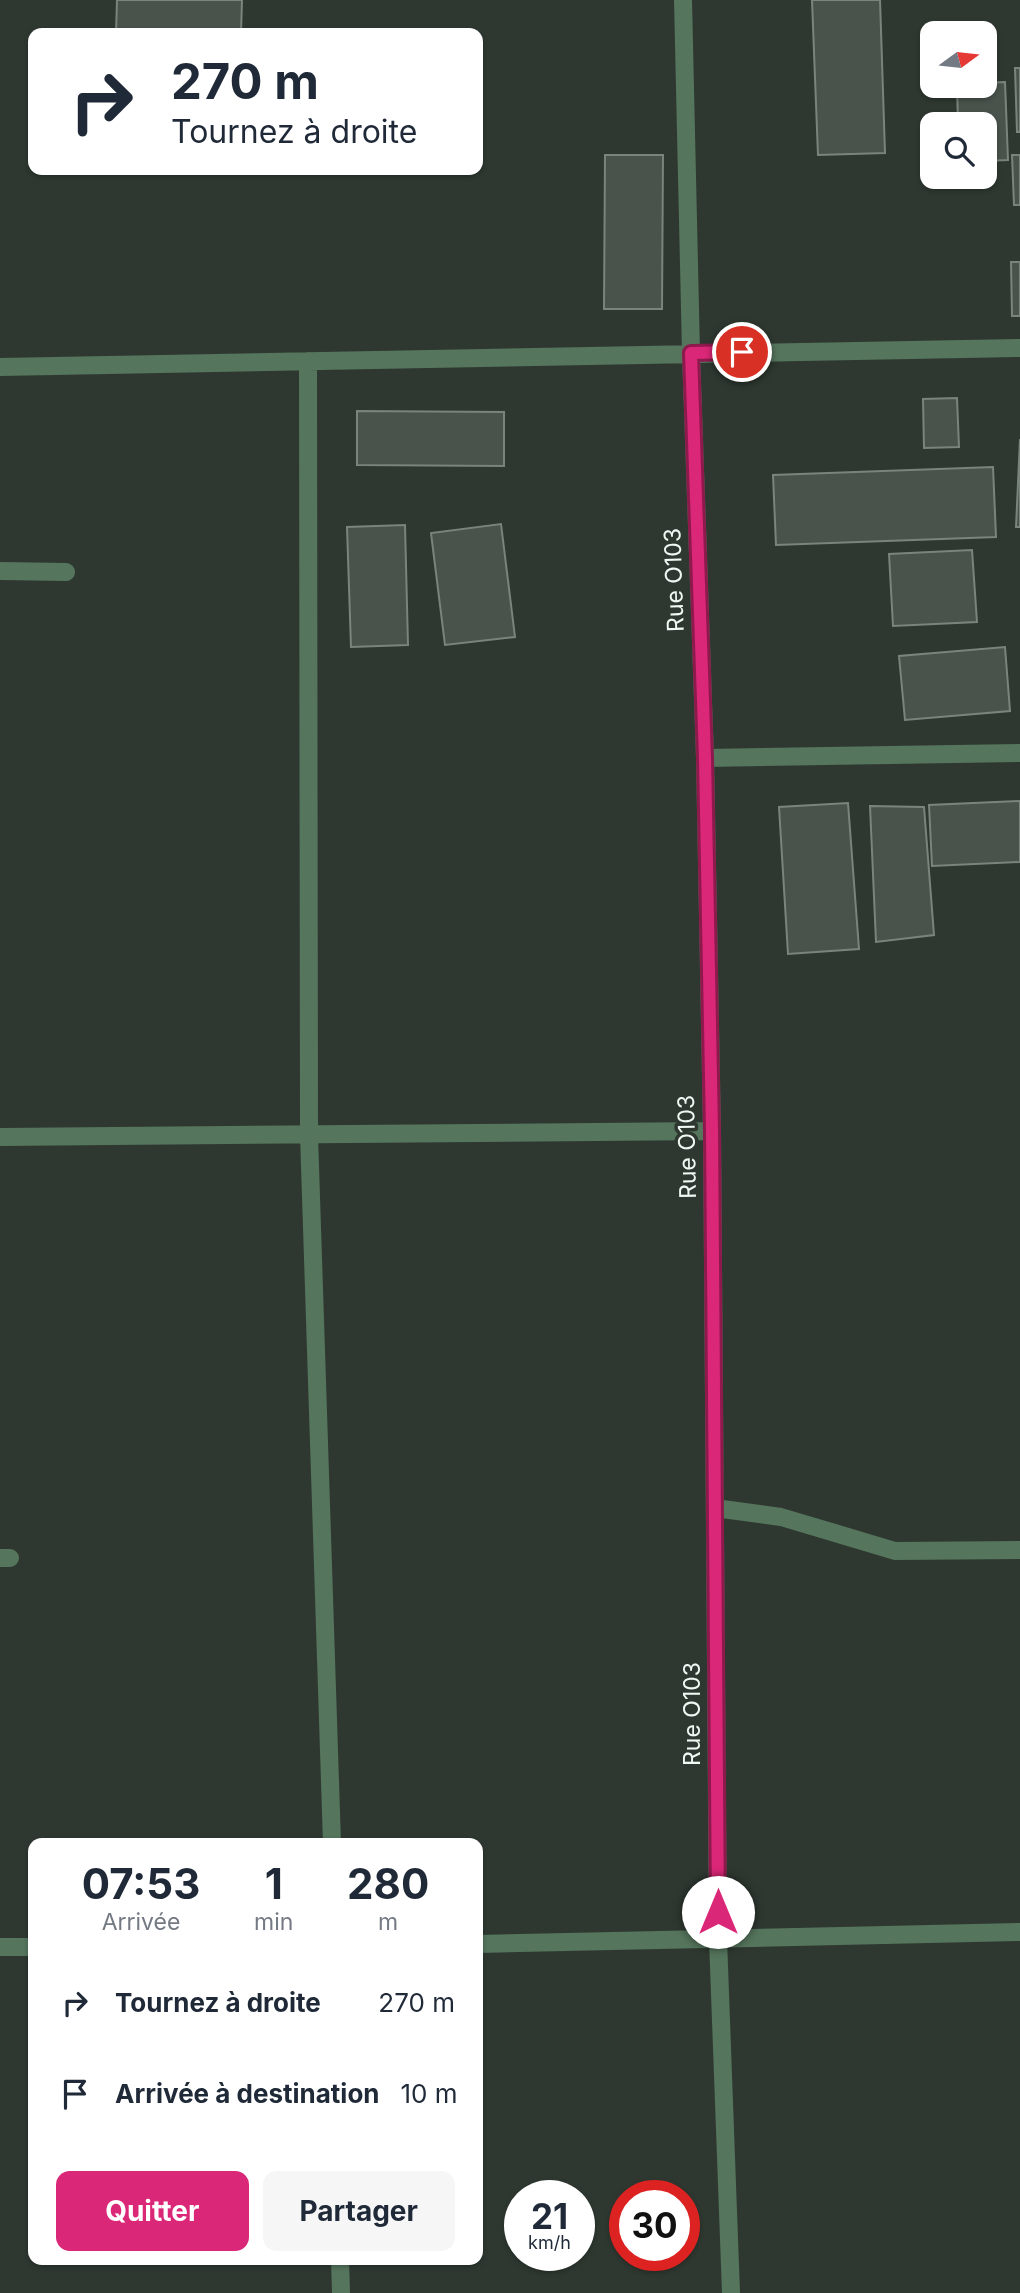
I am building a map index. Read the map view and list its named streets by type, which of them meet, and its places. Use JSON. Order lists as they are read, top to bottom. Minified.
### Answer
{"streets":{"street":["Rue O103"]},"north":"right","page":{"turn":["270 m","Tournez à droite"],"eta":["07:53","Arrivée","1","min","280","m"],"list":[{"name":"Tournez à droite","value":"270 m"},{"name":"Arrivée à destination","value":"10 m"}],"buttons":["Quitter","Partager"],"speed":"21 km/h","limit":"30"}}
